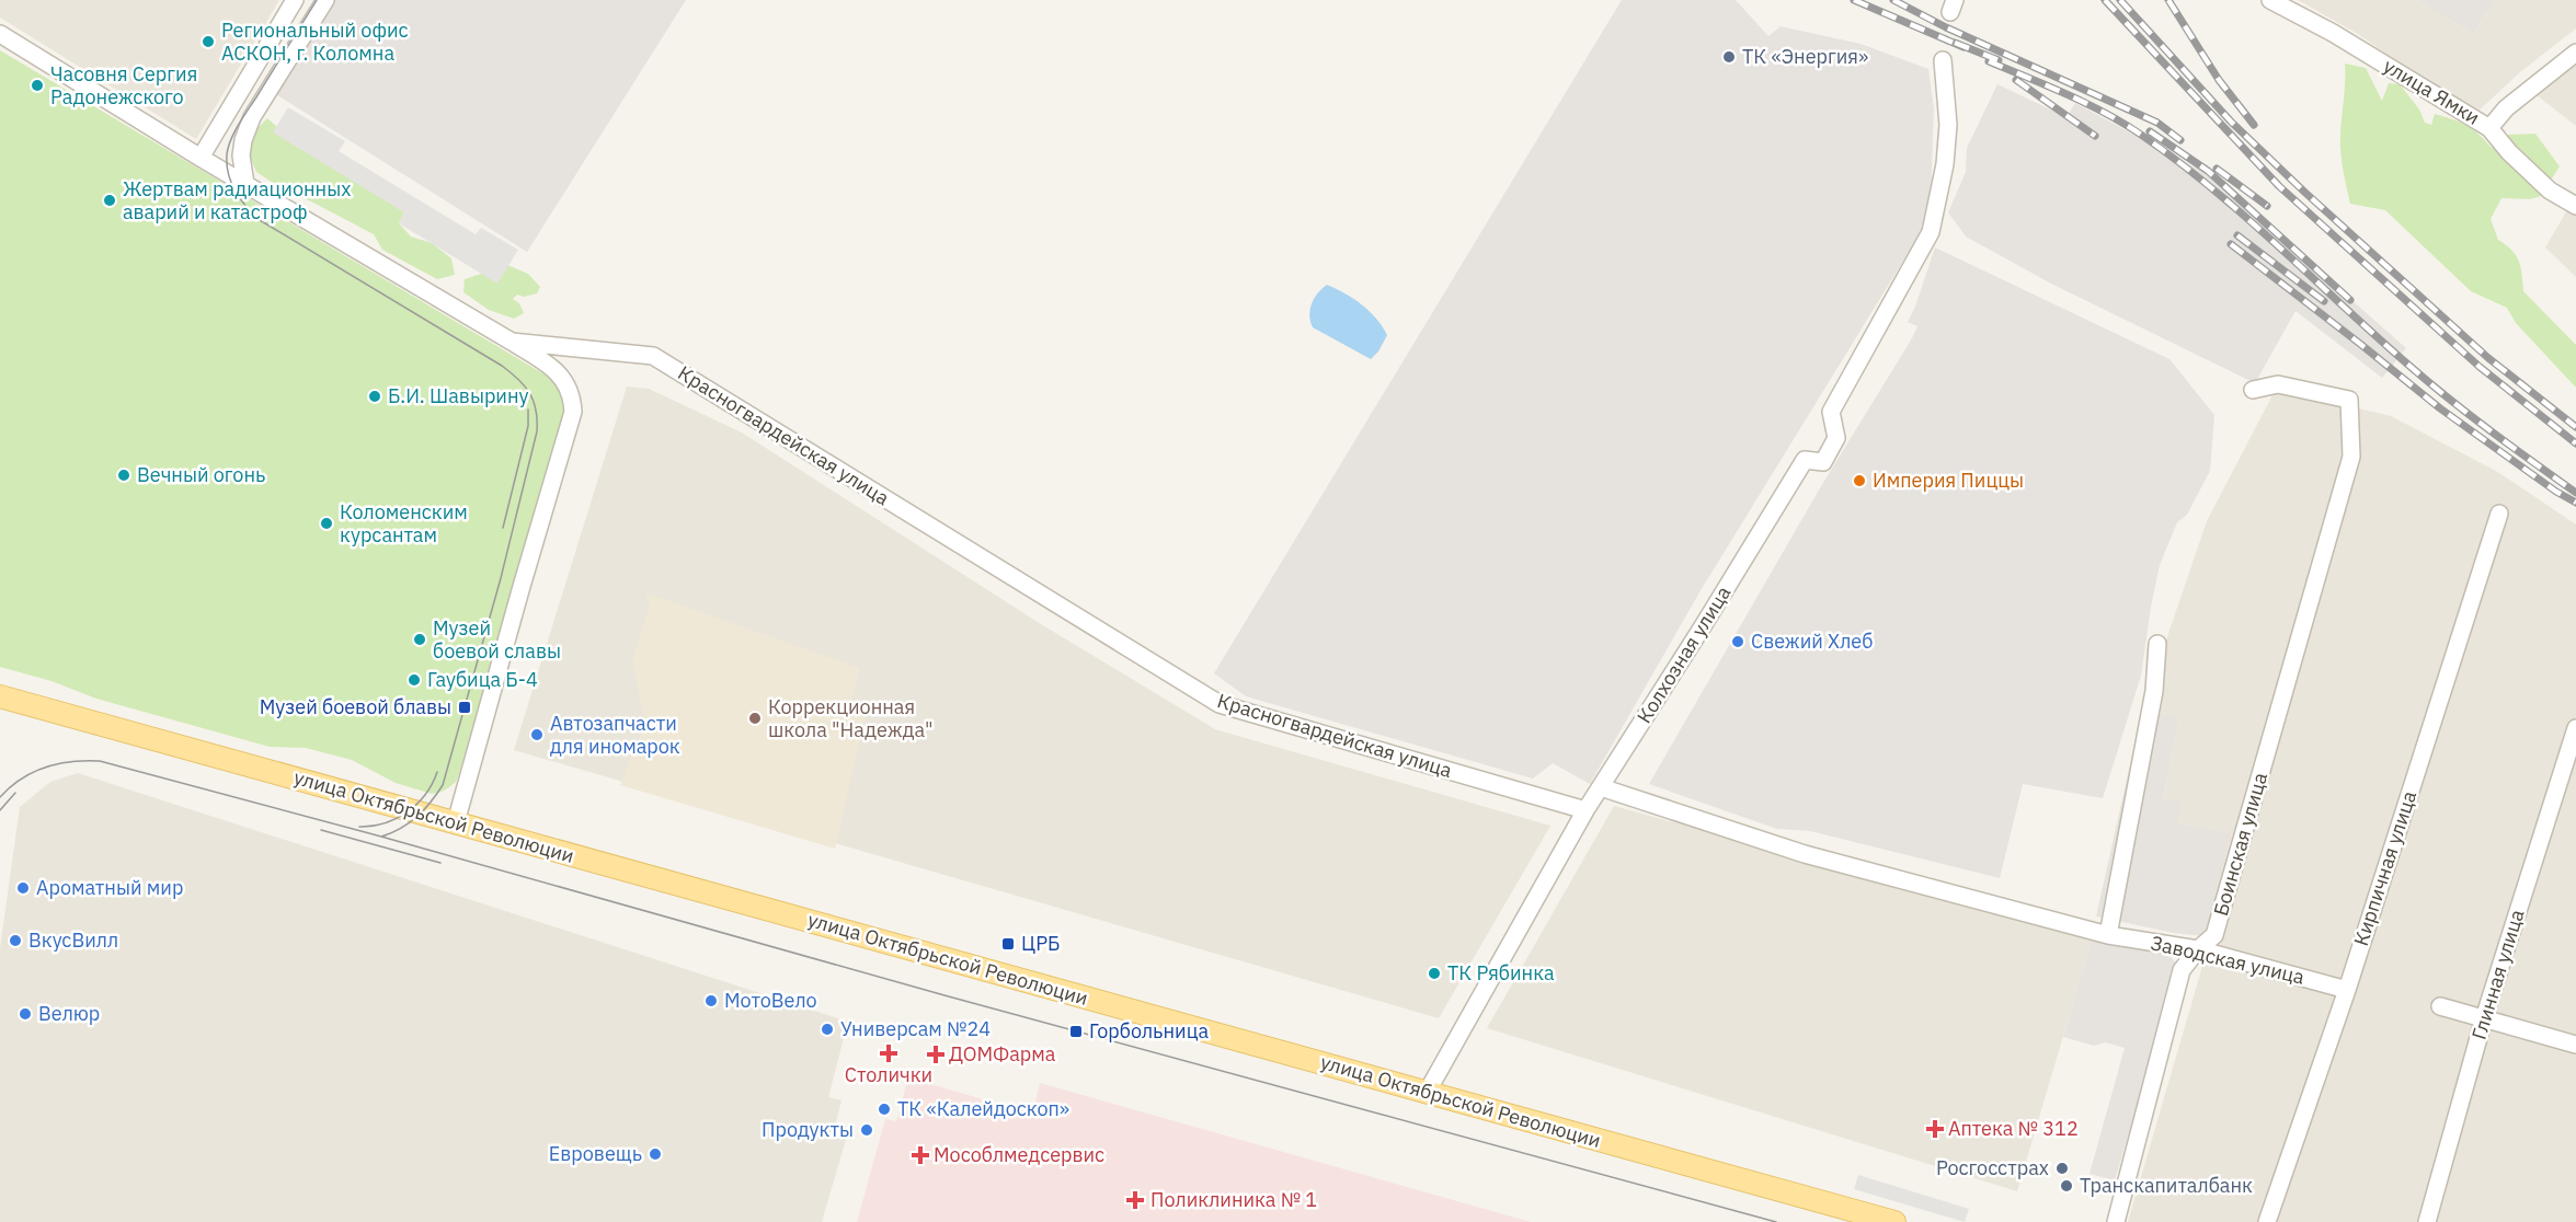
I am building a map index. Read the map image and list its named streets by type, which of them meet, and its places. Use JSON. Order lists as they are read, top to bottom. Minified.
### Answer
{"streets":{"main road":["улица Октябрьской Революции"],"street":["улица Ямки","Красногвардейская улица","Колхозная улица","Боинская улица","Кирпичная улица","Заводская улица","Глинная улица"]},"crossings":[["Красногвардейская улица","Колхозная улица"],["Колхозная улица","улица Октябрьской Революции"],["Колхозная улица","Заводская улица"],["Боинская улица","Заводская улица"],["Кирпичная улица","Заводская улица"]],"places":{"other":["Региональный офис АСКОН, г. Коломна","ТК «Энергия»","Часовня Сергия Радонежского","Жертвам радиационных аварий и катастроф","Б.И. Шавырину","Вечный огонь","Империя Пиццы","Коломенским курсантам","Музей боевой славы","Свежий Хлеб","Гаубица Б-4","Коррекционная школа \"Надежда\"","Автозапчасти для иномарок","Ароматный мир","ВкусВилл","ТК Рябинка","МотоВело","Велюр","Универсам №24","ТК «Калейдоскоп»","Продукты","Евровещь","Росгосстрах","Транскапиталбанк"],"transit":["Музей боевой блавы","ЦРБ","Горбольница"],"health":["Столички","ДОМФарма","Аптека № 312","Мособлмедсервис","Поликлиника № 1"]}}
